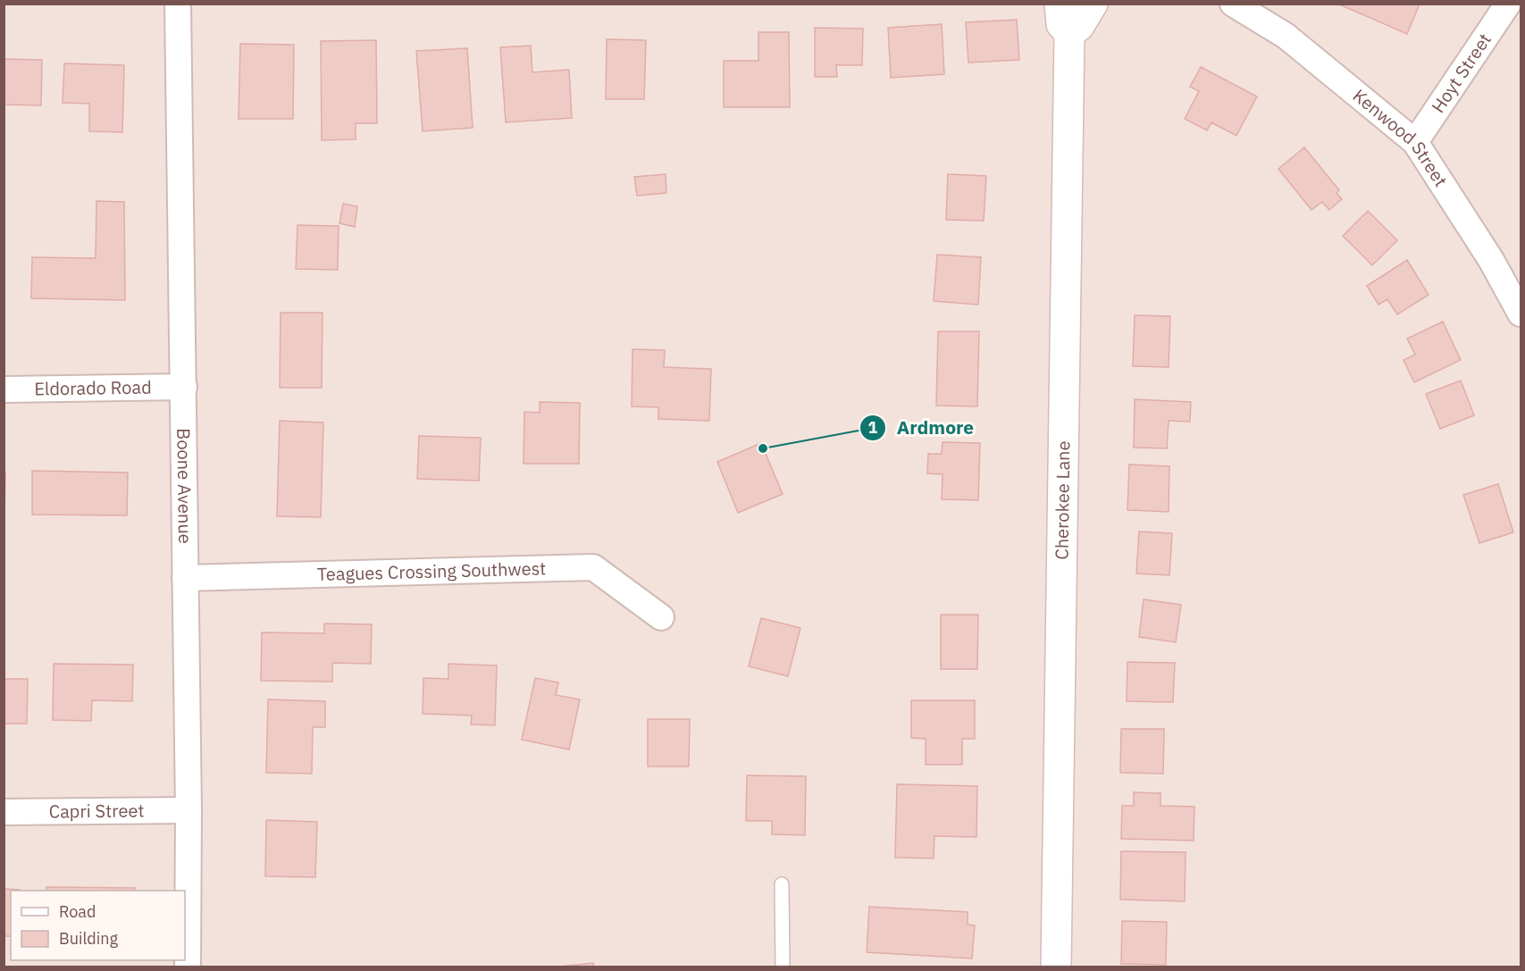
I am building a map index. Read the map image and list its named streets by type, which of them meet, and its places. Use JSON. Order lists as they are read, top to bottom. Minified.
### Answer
{"streets":{"street":["Hoyt Street","Kenwood Street","Eldorado Road","Boone Avenue","Cherokee Lane","Teagues Crossing Southwest","Capri Street"]},"crossings":[["Hoyt Street","Kenwood Street"],["Eldorado Road","Boone Avenue"],["Boone Avenue","Teagues Crossing Southwest"],["Boone Avenue","Capri Street"]],"places":["Ardmore"],"legend":["Road","Building"]}
